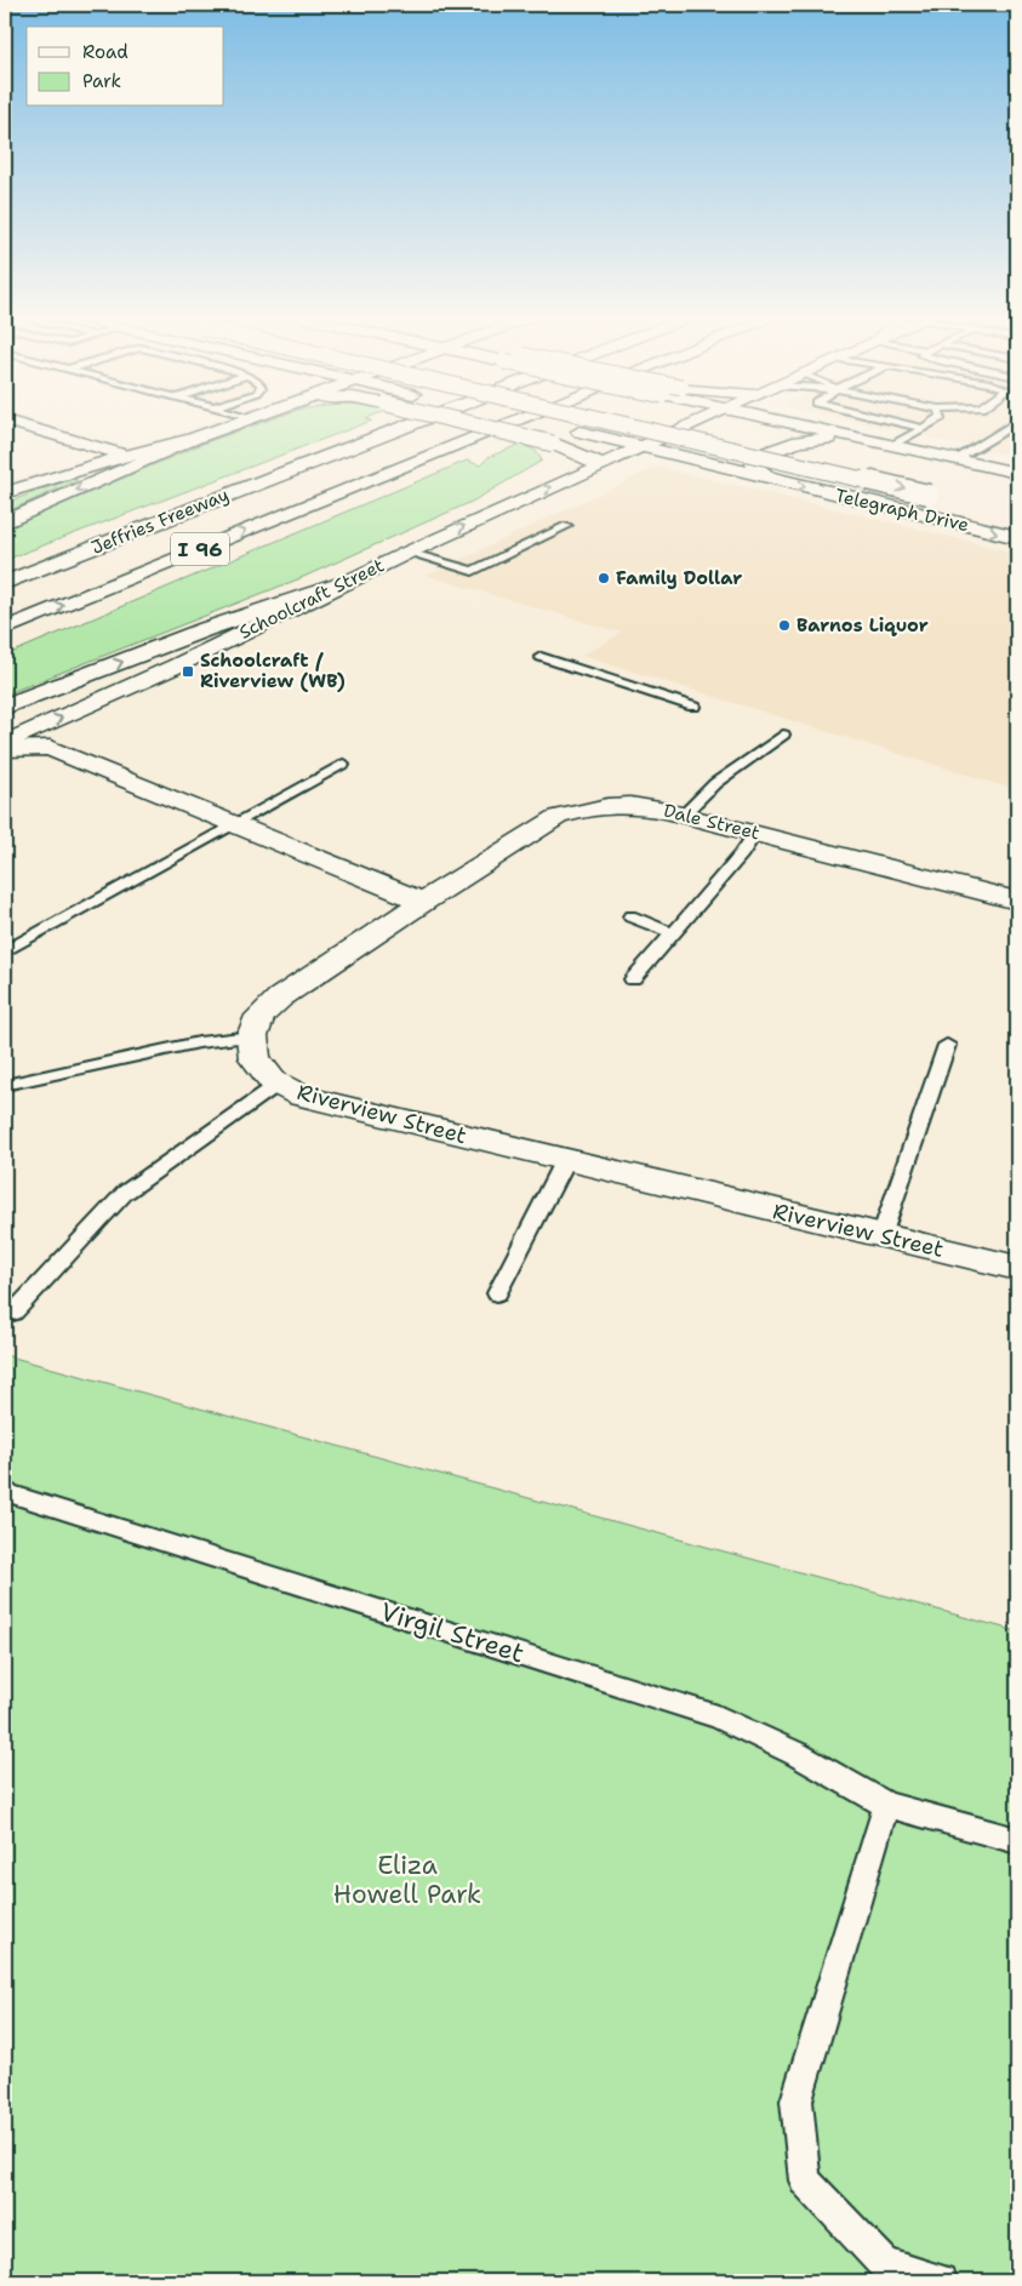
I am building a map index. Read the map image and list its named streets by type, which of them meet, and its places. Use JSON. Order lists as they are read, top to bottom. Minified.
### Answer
{"streets":{"main road":["Telegraph Drive","Jeffries Freeway","I 96","Schoolcraft Street","Dale Street","Riverview Street"],"lane":["Virgil Street"]},"crossings":[["Telegraph Drive","Schoolcraft Street"]],"parks":["Eliza Howell Park"],"places":{"other":["Family Dollar","Barnos Liquor"],"transit":["Schoolcraft / Riverview (WB)"]},"legend":["Road","Park"]}
